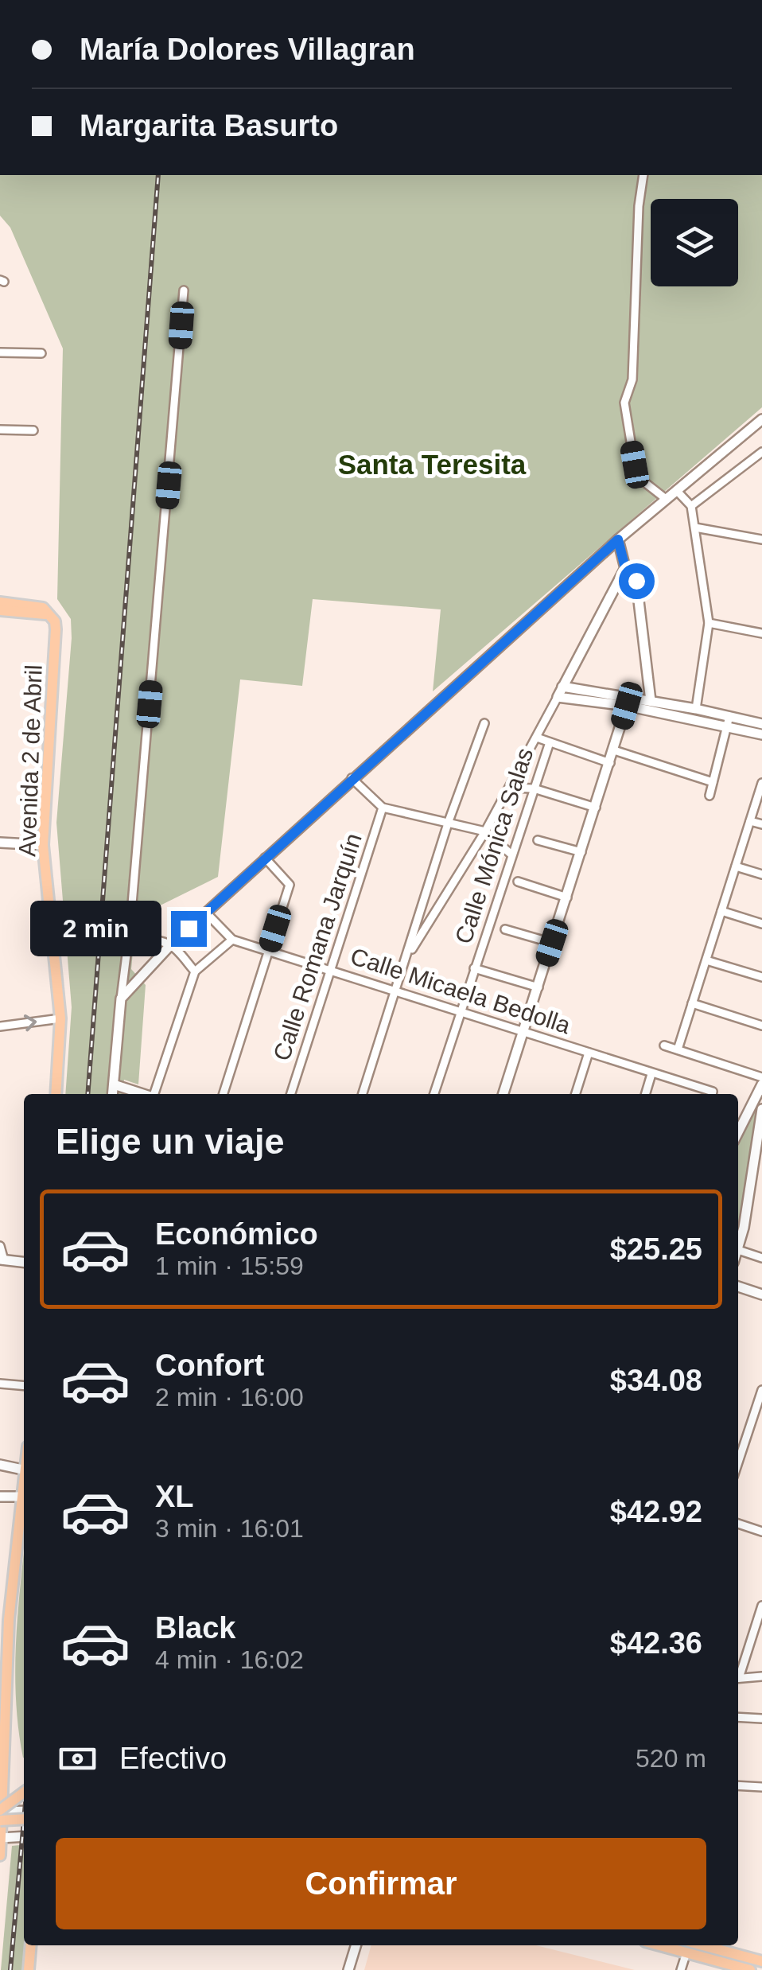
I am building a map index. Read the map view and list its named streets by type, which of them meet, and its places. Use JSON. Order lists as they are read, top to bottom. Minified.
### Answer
{"streets":{"main road":["Avenida 2 de Abril"],"street":["Calle Mónica Salas","Calle Romana Jarquín","Calle Micaela Bedolla"]},"crossings":[["Calle Mónica Salas","Calle Micaela Bedolla"],["Calle Romana Jarquín","Calle Micaela Bedolla"]],"districts":["Santa Teresita"],"page":{"banner":["María Dolores Villagran","Margarita Basurto"],"bubble":"2 min","heading":"Elige un viaje","list":[{"name":"Económico","note":"1 min · 15:59","value":"$25.25"},{"name":"Confort","note":"2 min · 16:00","value":"$34.08"},{"name":"XL","note":"3 min · 16:01","value":"$42.92"},{"name":"Black","note":"4 min · 16:02","value":"$42.36"}],"pay":["Efectivo","520 m"],"buttons":"Confirmar"}}
